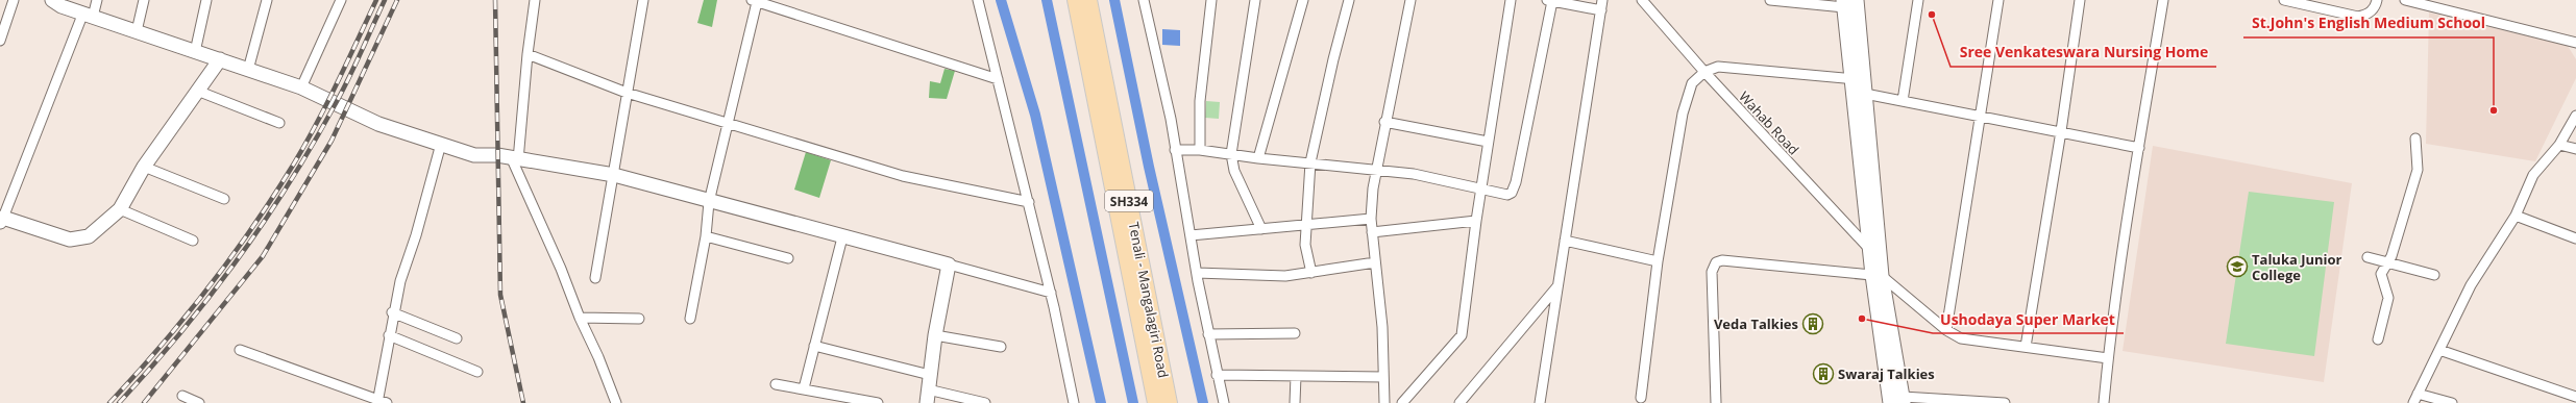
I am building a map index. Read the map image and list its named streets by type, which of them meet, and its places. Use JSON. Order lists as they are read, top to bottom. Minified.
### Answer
{"streets":{"main road":["SH334","Tenali - Mangalagiri Road"],"street":["Wahab Road"]},"places":{"other":["Sree Venkateswara Nursing Home","St.John's English Medium School","Ushodaya Super Market"],"school or university":["Taluka Junior College"],"building":["Veda Talkies","Swaraj Talkies"]}}
